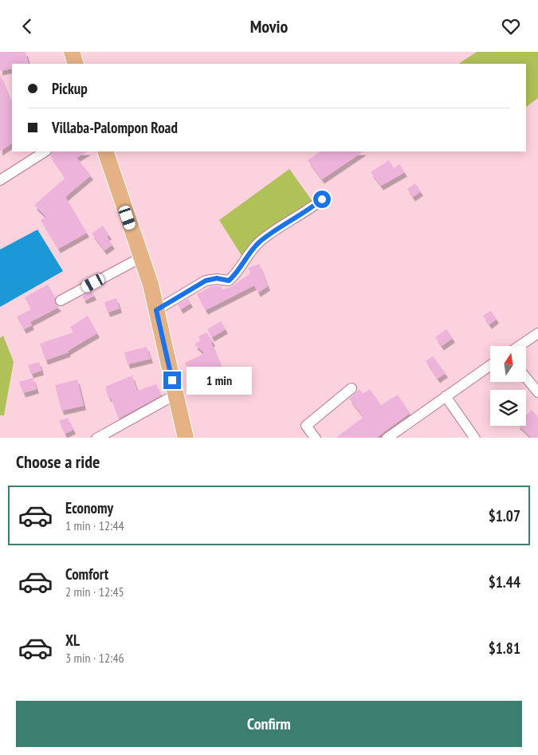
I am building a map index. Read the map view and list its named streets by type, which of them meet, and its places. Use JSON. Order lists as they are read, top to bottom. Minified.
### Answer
{"north":"top","page":{"header":"Movio","banner":["Pickup","Villaba-Palompon Road"],"bubble":"1 min","heading":"Choose a ride","list":[{"name":"Economy","note":"1 min · 12:44","value":"$1.07"},{"name":"Comfort","note":"2 min · 12:45","value":"$1.44"},{"name":"XL","note":"3 min · 12:46","value":"$1.81"}],"buttons":"Confirm"}}
